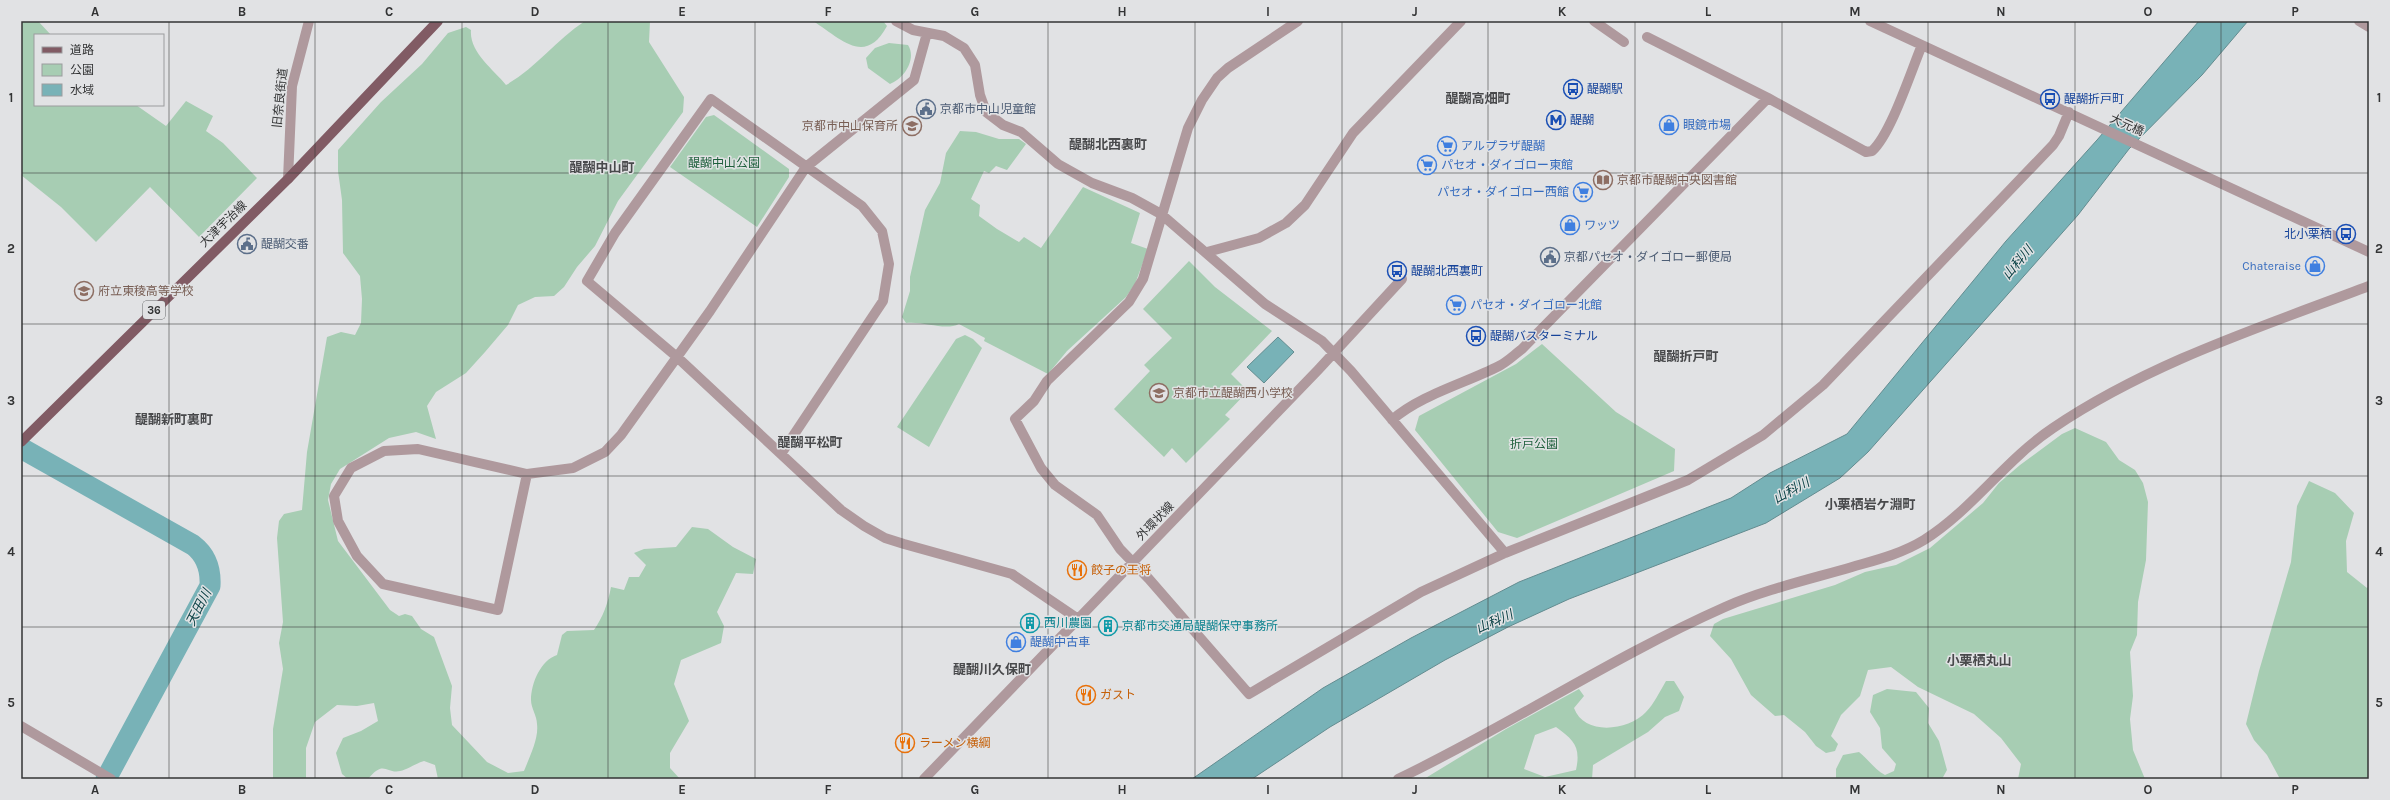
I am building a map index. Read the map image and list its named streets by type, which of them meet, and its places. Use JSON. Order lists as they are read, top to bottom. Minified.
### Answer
{"streets":{"main road":["大津宇治線","36"],"street":["旧奈良街道","大元橋","外環状線"]},"crossings":[["旧奈良街道","大津宇治線"]],"districts":["醍醐高畑町","醍醐北西裏町","醍醐中山町","醍醐折戸町","醍醐新町裏町","醍醐平松町","小栗栖岩ケ淵町","小栗栖丸山","醍醐川久保町"],"water":["山科川","天田川"],"parks":["醍醐中山公園","折戸公園"],"places":{"bus stop":["醍醐駅","醍醐折戸町","北小栗栖","醍醐北西裏町","醍醐バスターミナル"],"public building":["京都市中山児童館","醍醐交番","京都パセオ・ダイゴロー郵便局"],"metro station":["醍醐"],"shop":["眼鏡市場","ワッツ","Chateraise","醍醐中古車"],"school or university":["京都市中山保育所","府立東稜高等学校","京都市立醍醐西小学校"],"supermarket":["アルプラザ醍醐","パセオ・ダイゴロー東館","パセオ・ダイゴロー西館","パセオ・ダイゴロー北館"],"library":["京都市醍醐中央図書館"],"restaurant":["餃子の王将","ガスト","ラーメン横綱"],"building":["西川農園","京都市交通局醍醐保守事務所"]},"legend":["道路","公園","水域"],"grid":{"columns":["A","B","C","D","E","F","G","H","I","J","K","L","M","N","O","P"],"rows":["1","2","3","4","5"]}}
